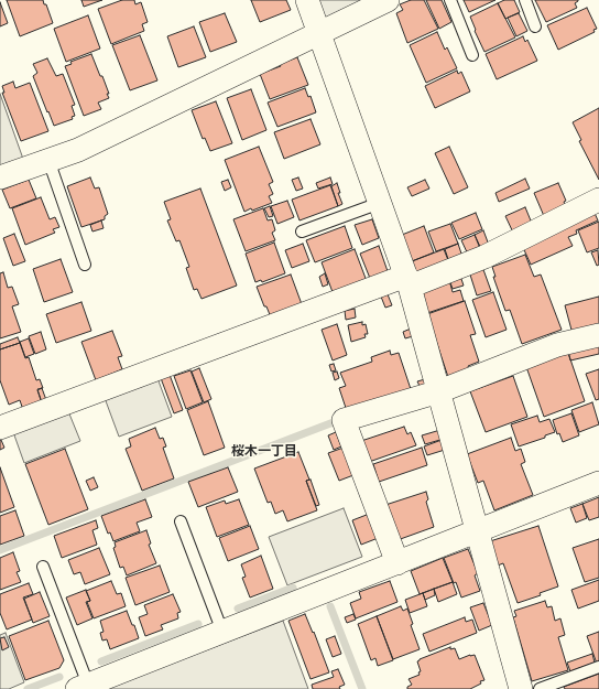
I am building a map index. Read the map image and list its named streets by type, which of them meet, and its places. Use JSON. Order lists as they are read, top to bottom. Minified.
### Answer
{"districts":["桜木一丁目"]}
